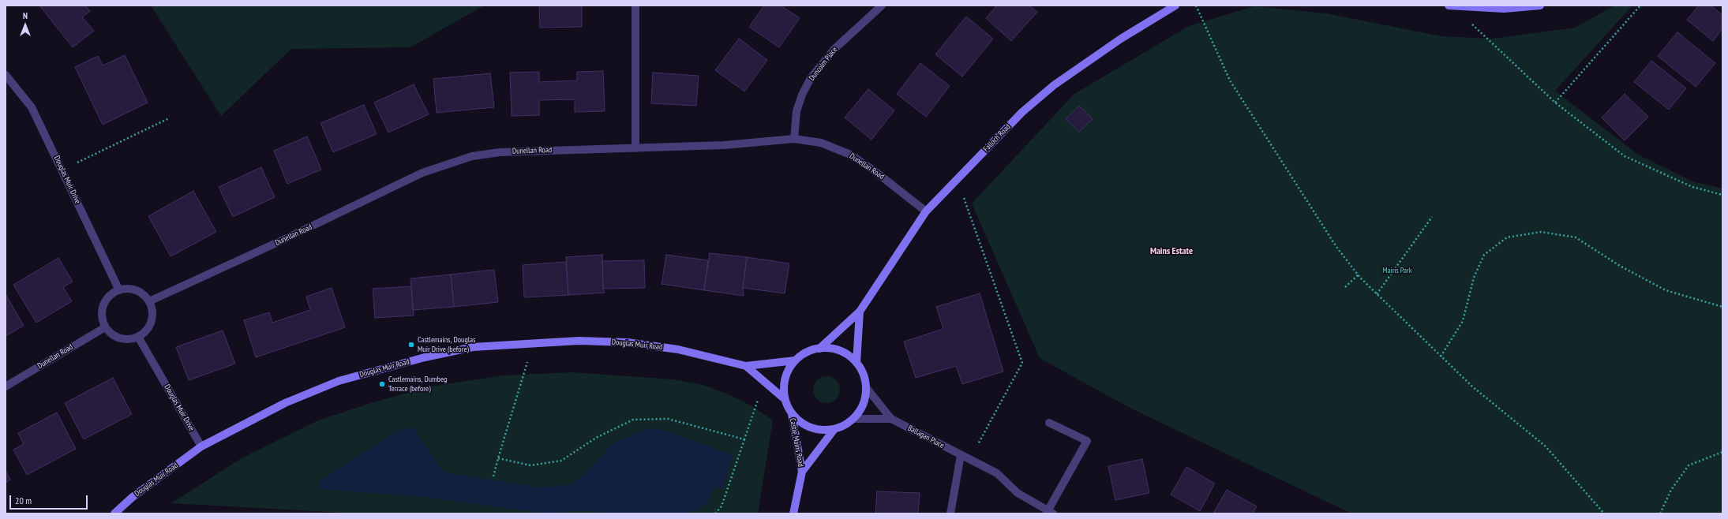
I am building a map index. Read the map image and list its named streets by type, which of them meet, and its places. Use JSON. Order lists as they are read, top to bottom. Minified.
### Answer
{"streets":{"street":["Duncolm Place","Falloch Road","Dunellan Road","Douglas Muir Drive","Douglas Muir Road","Ballagan Place","Castle Mains Road"]},"crossings":[["Duncolm Place","Dunellan Road"],["Falloch Road","Dunellan Road"],["Falloch Road","Douglas Muir Road"],["Falloch Road","Ballagan Place"],["Falloch Road","Castle Mains Road"],["Dunellan Road","Douglas Muir Drive"],["Douglas Muir Drive","Douglas Muir Road"],["Douglas Muir Road","Ballagan Place"],["Douglas Muir Road","Castle Mains Road"],["Ballagan Place","Castle Mains Road"]],"districts":["Mains Estate"],"parks":["Mains Park"],"places":["Castlemains, Douglas Muir Drive (before)","Castlemains, Dumbeg Terrace (before)"],"scale_bar":"20 m","north":"top"}
